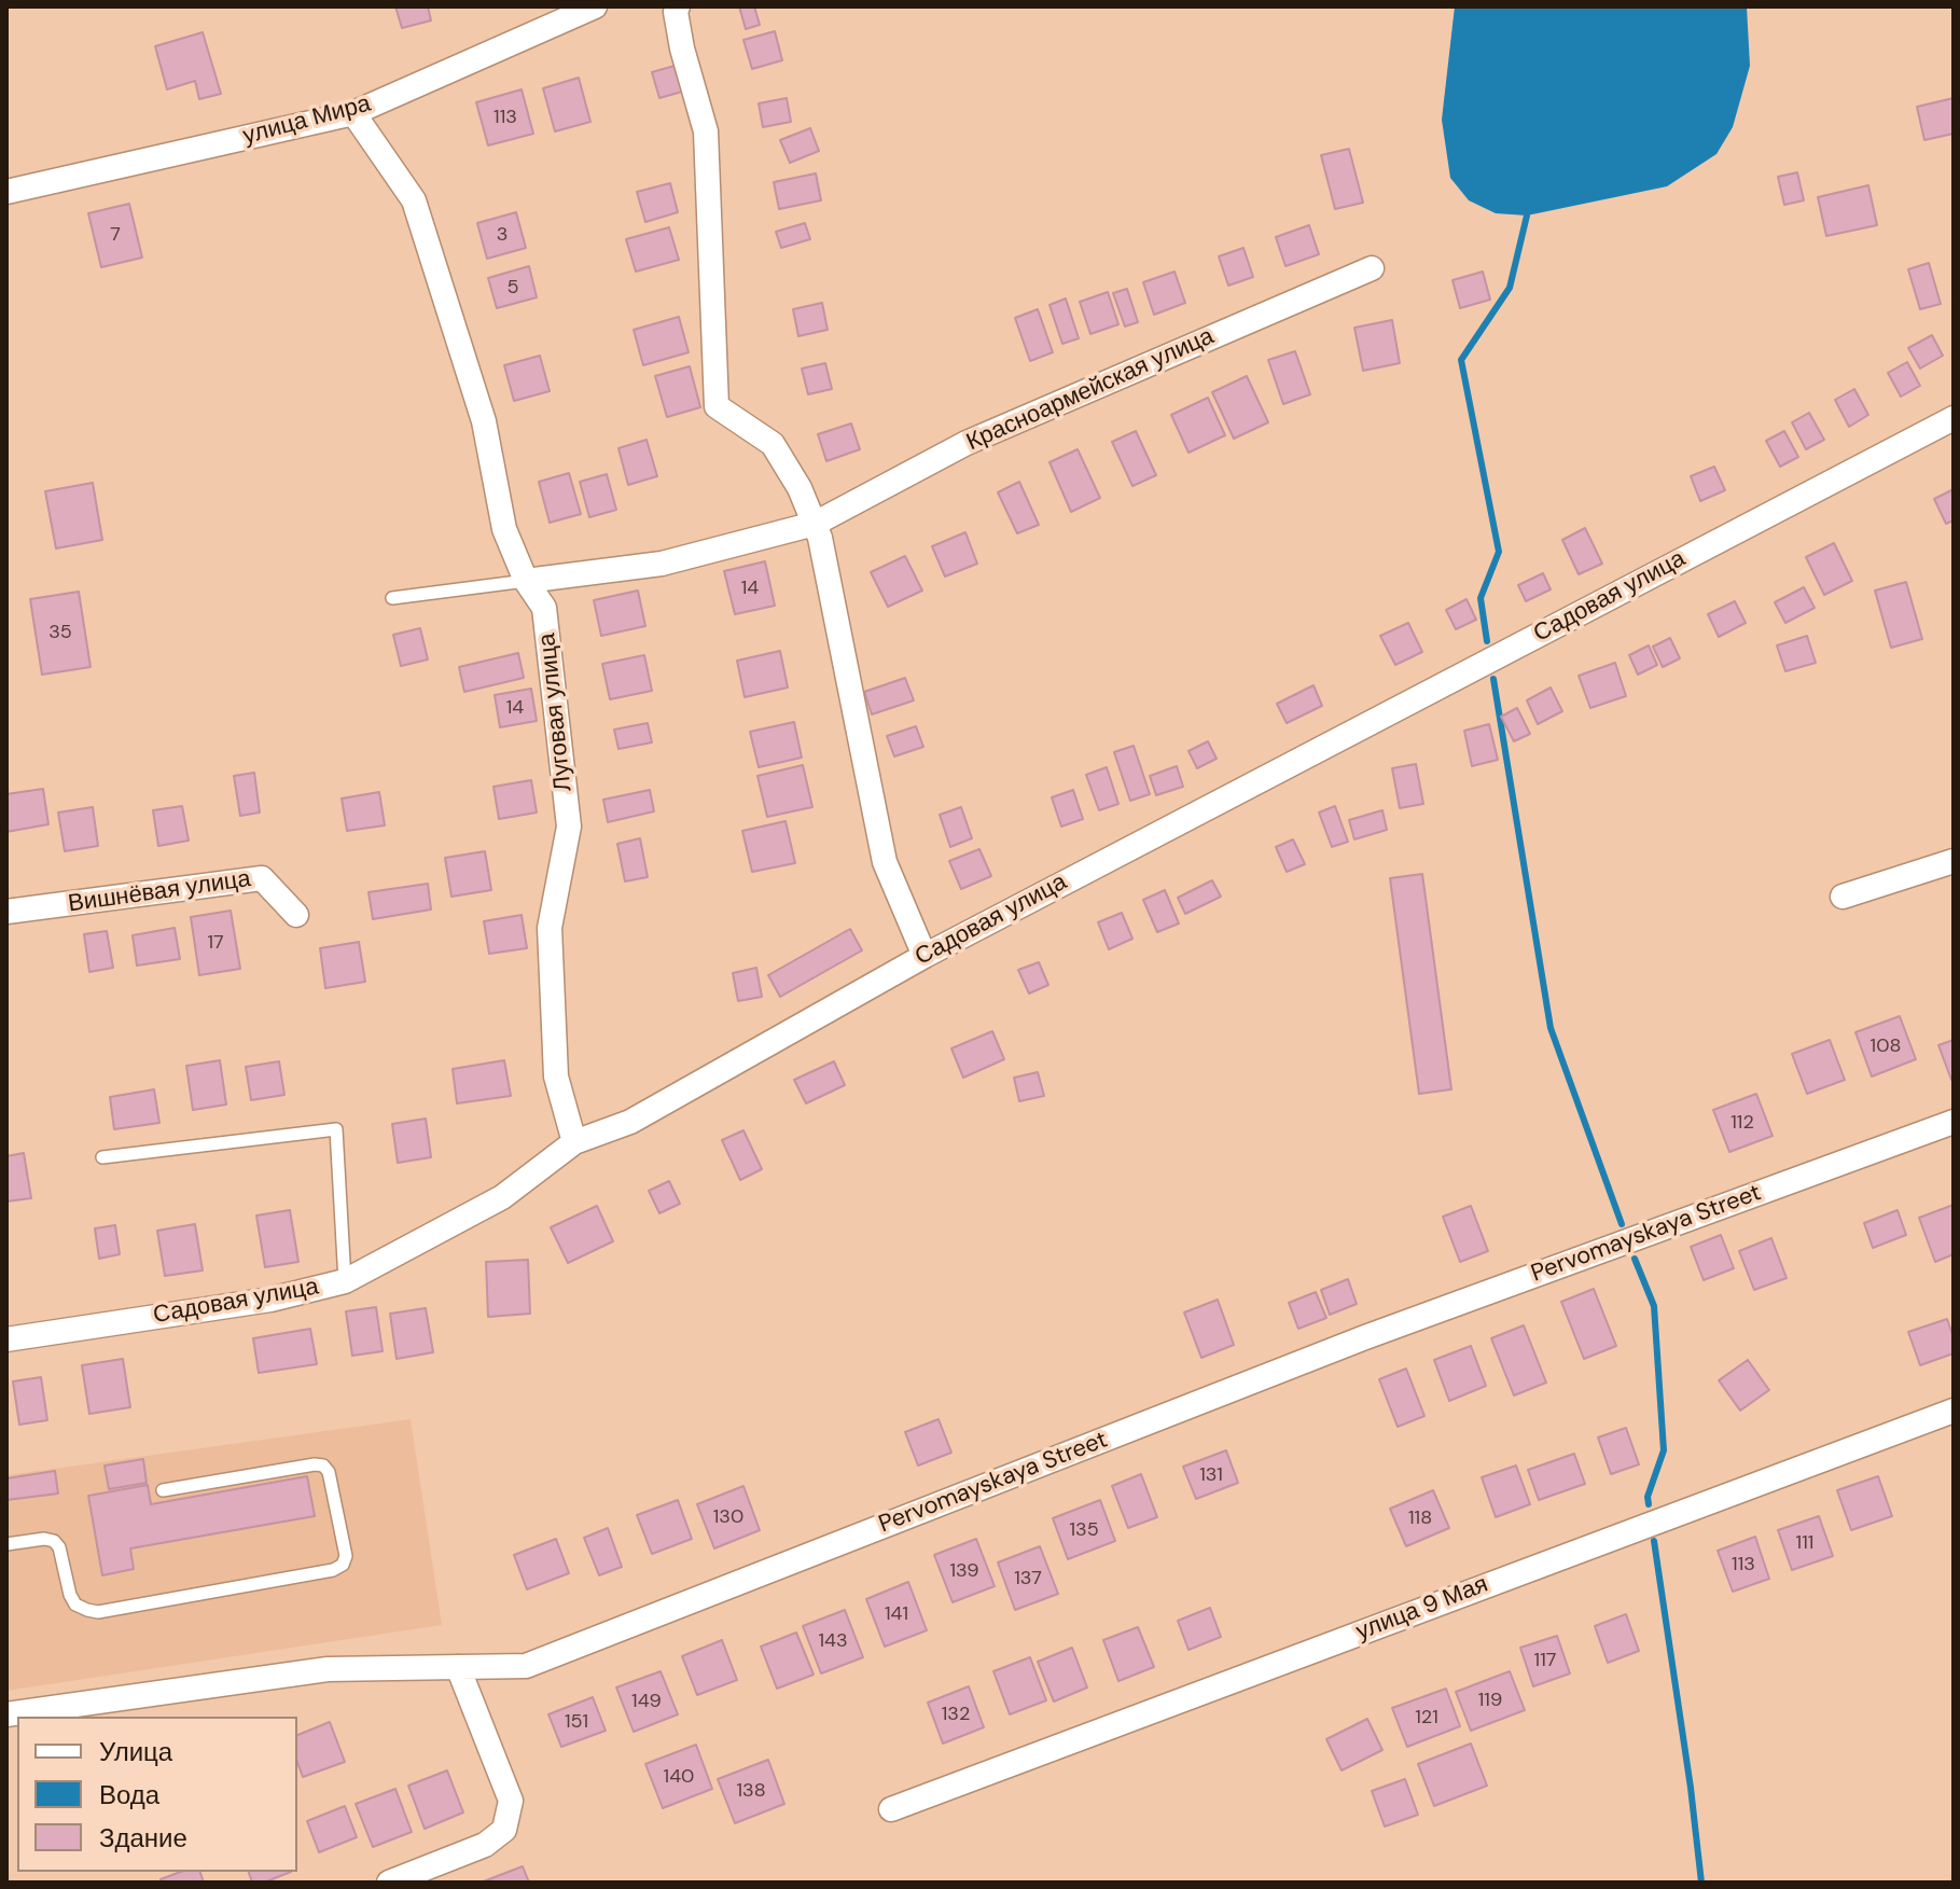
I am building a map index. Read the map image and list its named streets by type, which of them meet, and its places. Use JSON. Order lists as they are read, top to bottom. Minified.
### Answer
{"streets":{"street":["улица Мира","Красноармейская улица","Садовая улица","Луговая улица","Вишнёвая улица","Pervomayskaya Street","улица 9 Мая"]},"crossings":[["улица Мира","Луговая улица"],["Красноармейская улица","Луговая улица"],["Садовая улица","Луговая улица"]],"house_numbers":["113","7","3","5","14","35","14","17","108","112","131","130","118","135","111","113","139","137","141","143","117","119","149","132","121","151","140","138"],"legend":["Улица","Вода","Здание"]}
